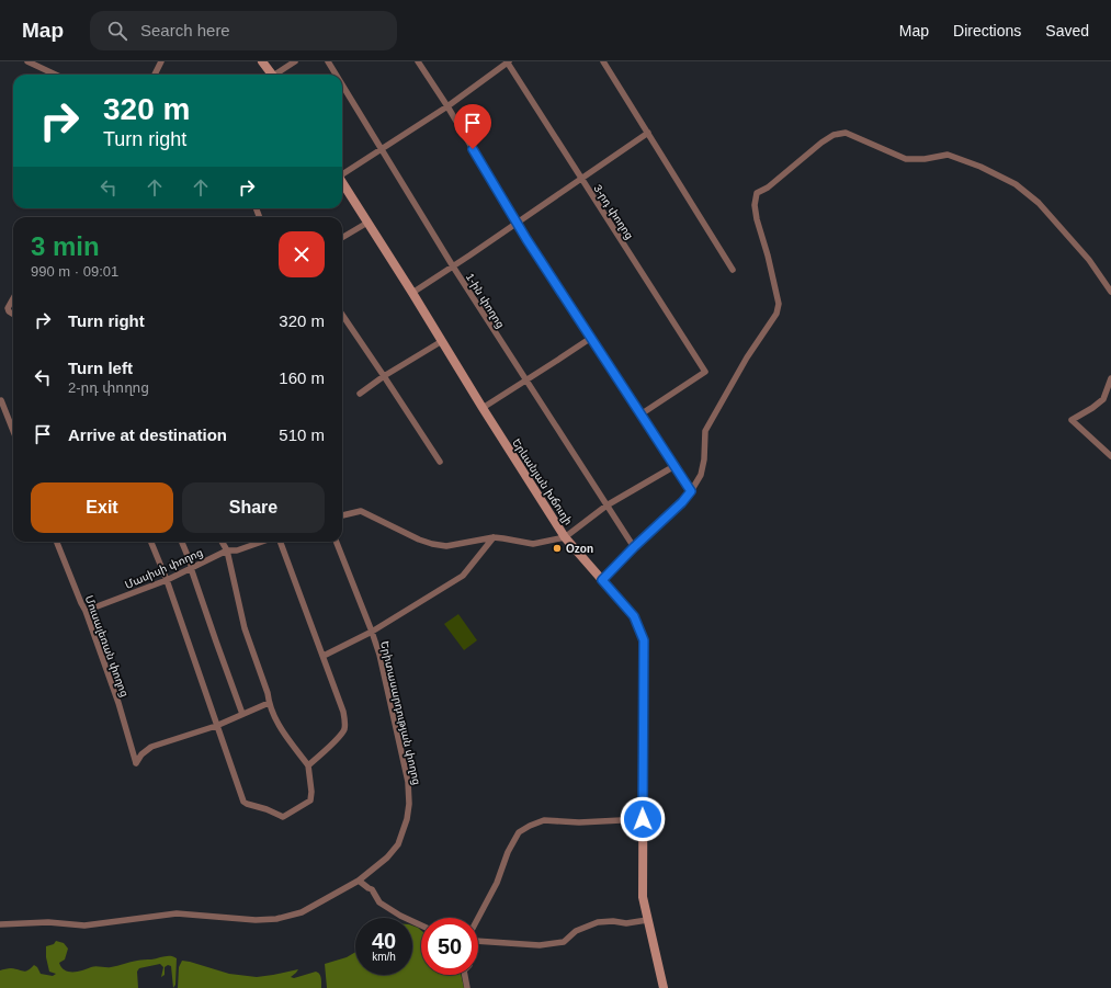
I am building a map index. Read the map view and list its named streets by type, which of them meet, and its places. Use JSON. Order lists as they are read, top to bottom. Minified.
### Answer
{"streets":{"main road":["Երևանյան խճուղի"],"street":["3-րդ փողոց","1-ին փողոց","Մասիսի փողոց","Մուսալեռան փողոց","Երիտասարդության փողոց"]},"crossings":[["Մասիսի փողոց","Մուսալեռան փողոց"]],"places":["Ozon"],"page":{"header":"Map","search":"Search here","nav":["Map","Directions","Saved"],"turn":["320 m","Turn right"],"heading":["3 min","990 m · 09:01"],"list":[{"name":"Turn right","value":"320 m"},{"name":"Turn left","note":"2-րդ փողոց","value":"160 m"},{"name":"Arrive at destination","value":"510 m"}],"buttons":["Exit","Share"],"speed":"40 km/h","limit":"50"}}
